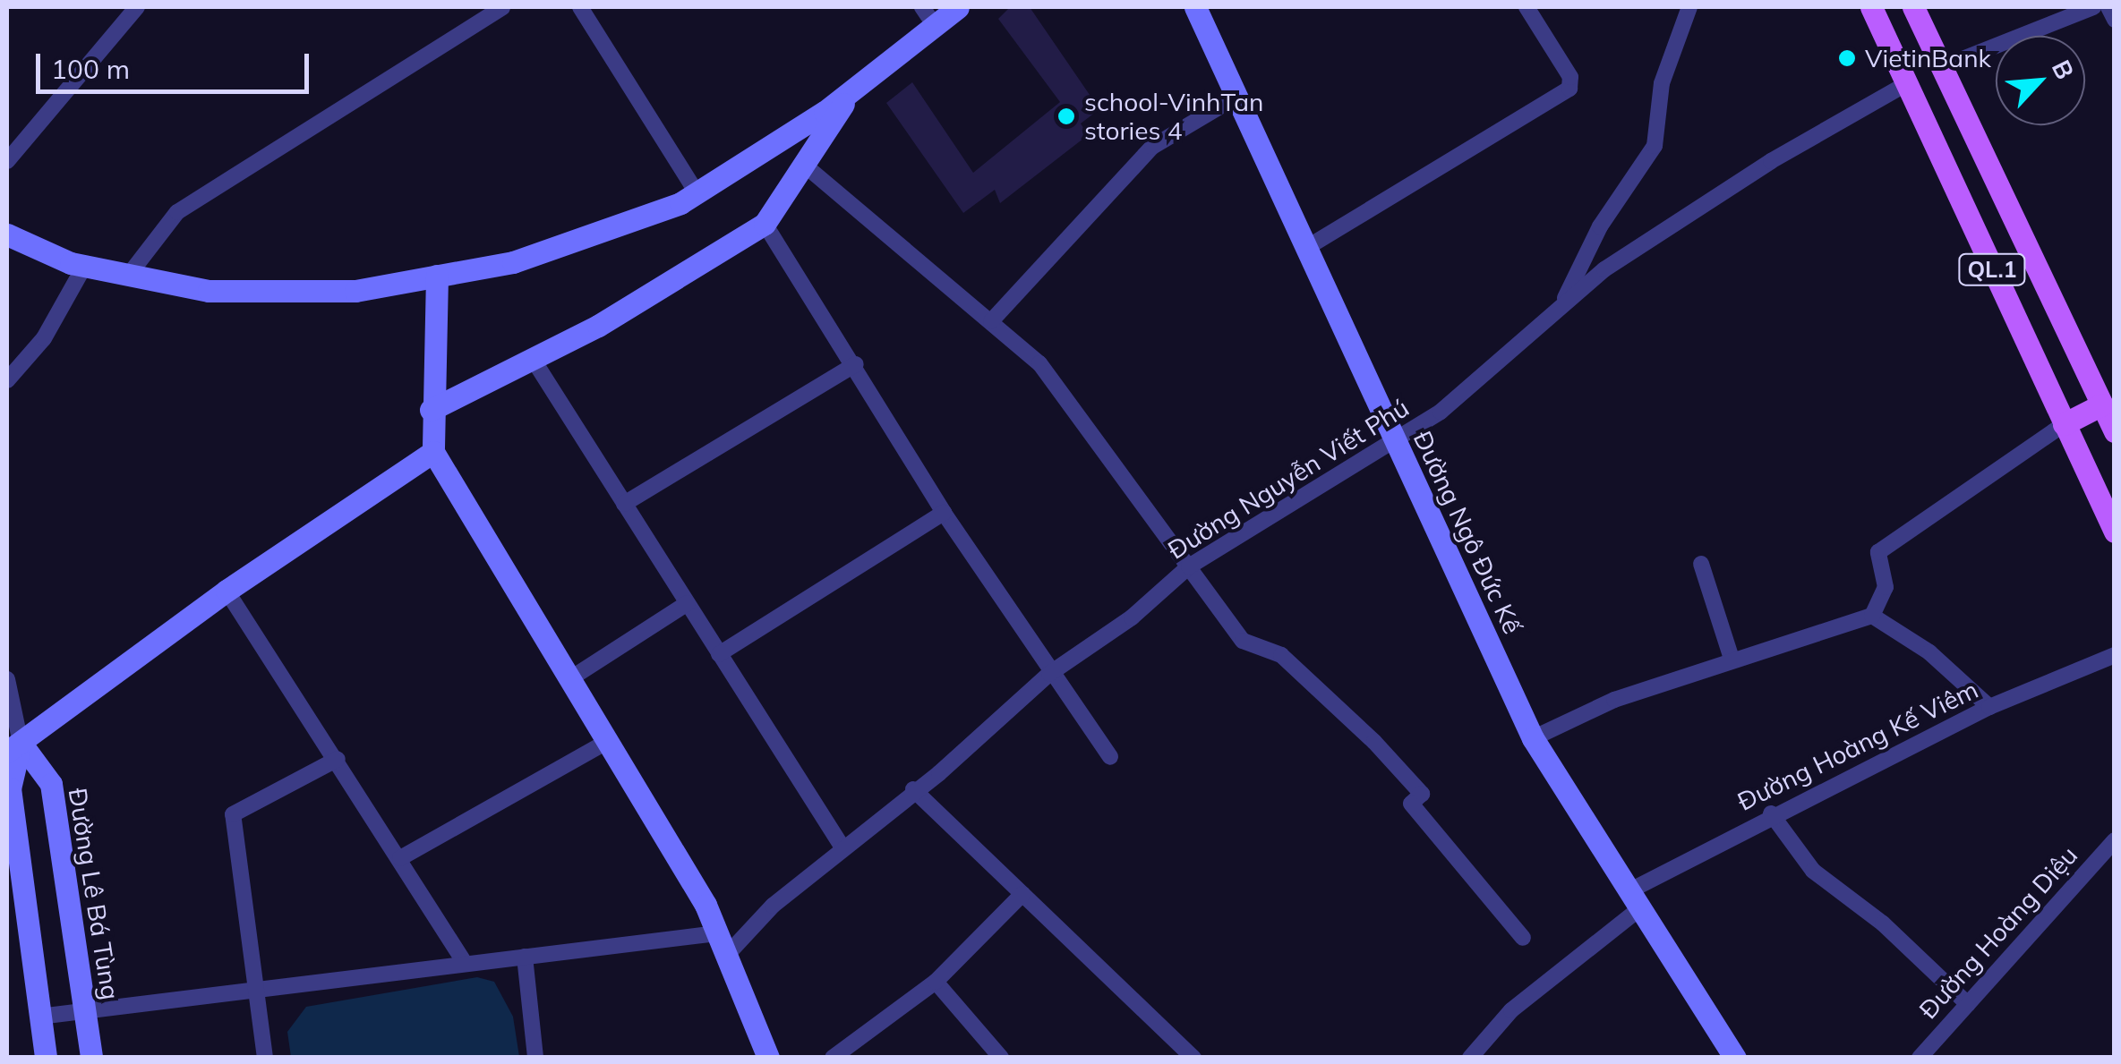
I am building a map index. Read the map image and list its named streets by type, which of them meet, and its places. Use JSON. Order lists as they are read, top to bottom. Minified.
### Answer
{"streets":{"main road":["QL.1"],"street":["Đường Nguyễn Viết Phú","Đường Ngô Đức Kế","Đường Hoàng Kế Viêm","Đường Lê Bá Tùng","Đường Hoàng Diệu"]},"crossings":[["QL.1","Đường Nguyễn Viết Phú"],["Đường Nguyễn Viết Phú","Đường Ngô Đức Kế"],["Đường Ngô Đức Kế","Đường Hoàng Kế Viêm"]],"places":["VietinBank","school-VinhTan stories 4"],"scale_bar":"100 m","north":"top right"}
